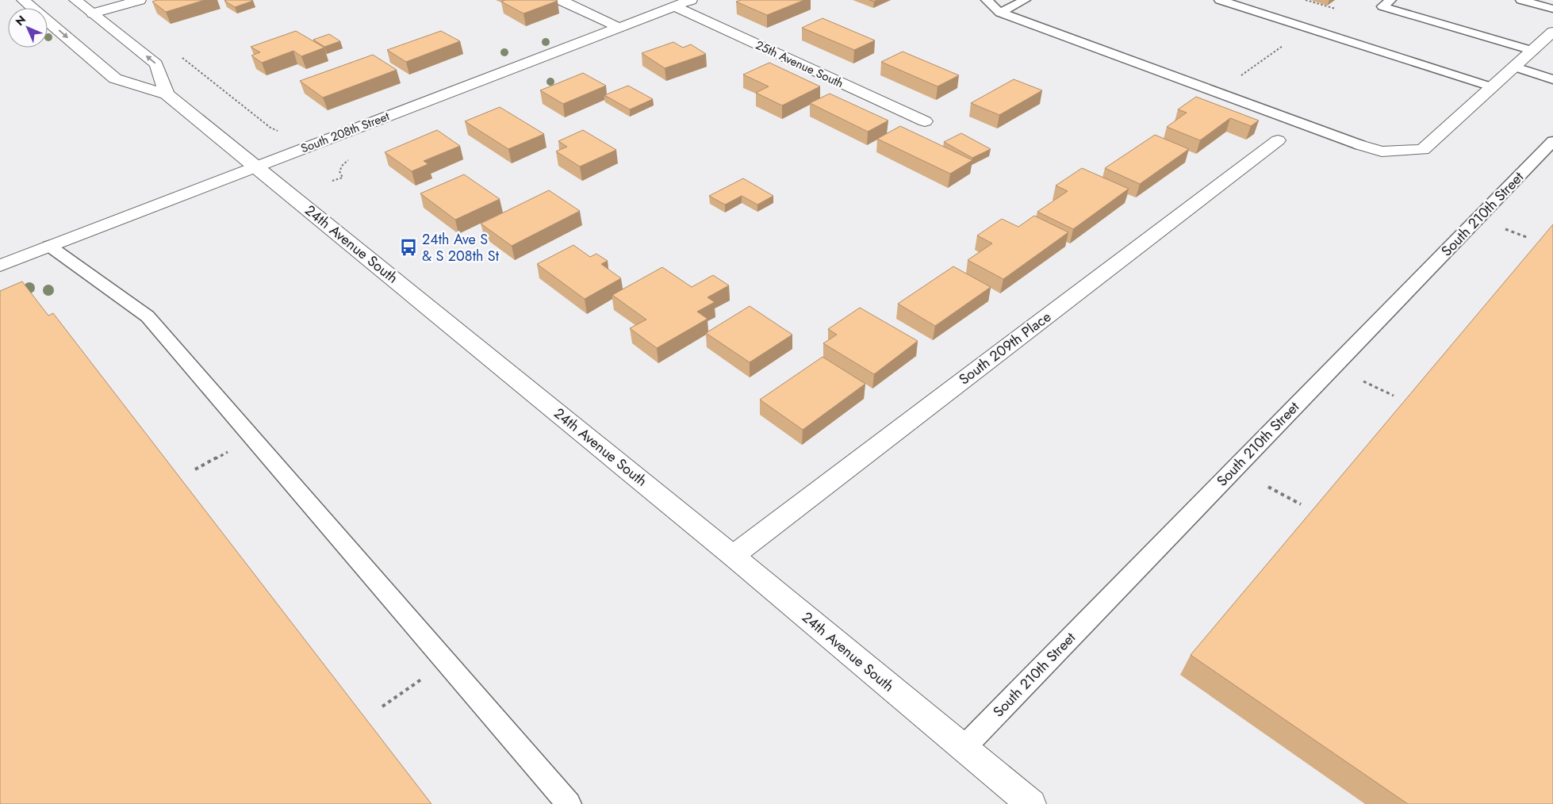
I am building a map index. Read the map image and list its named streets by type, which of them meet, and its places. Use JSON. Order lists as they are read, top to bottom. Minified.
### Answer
{"streets":{"street":["25th Avenue South","South 208th Street","24th Avenue South","South 209th Place"],"lane":["South 210th Street"]},"crossings":[["25th Avenue South","South 208th Street"],["South 208th Street","24th Avenue South"],["South 210th Street","24th Avenue South"],["24th Avenue South","South 209th Place"]],"places":{"bus stop":["24th Ave S & S 208th St"]},"north":"top left"}
